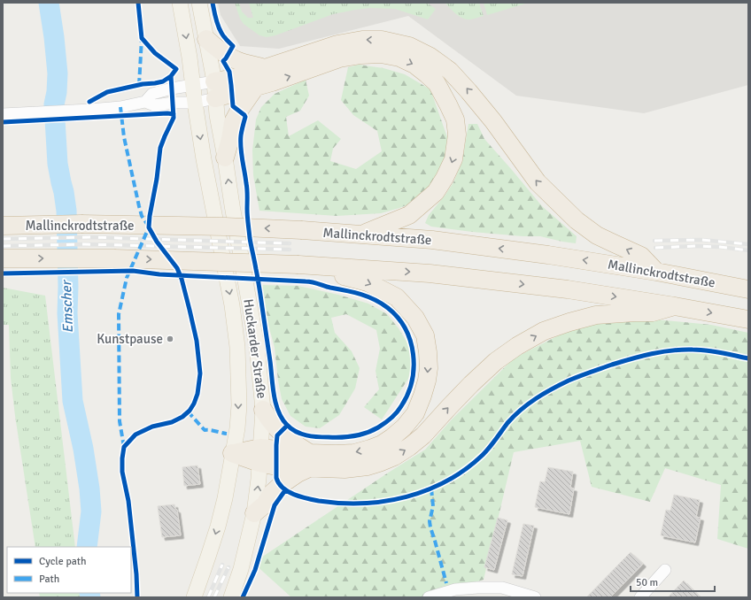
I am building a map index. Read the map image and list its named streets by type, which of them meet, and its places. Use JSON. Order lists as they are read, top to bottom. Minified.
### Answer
{"streets":{"highway":["Mallinckrodtstraße"],"main road":["Huckarder Straße"]},"water":["Emscher"],"places":["Kunstpause"],"legend":["Cycle path","Path"],"scale_bar":"50 m"}
